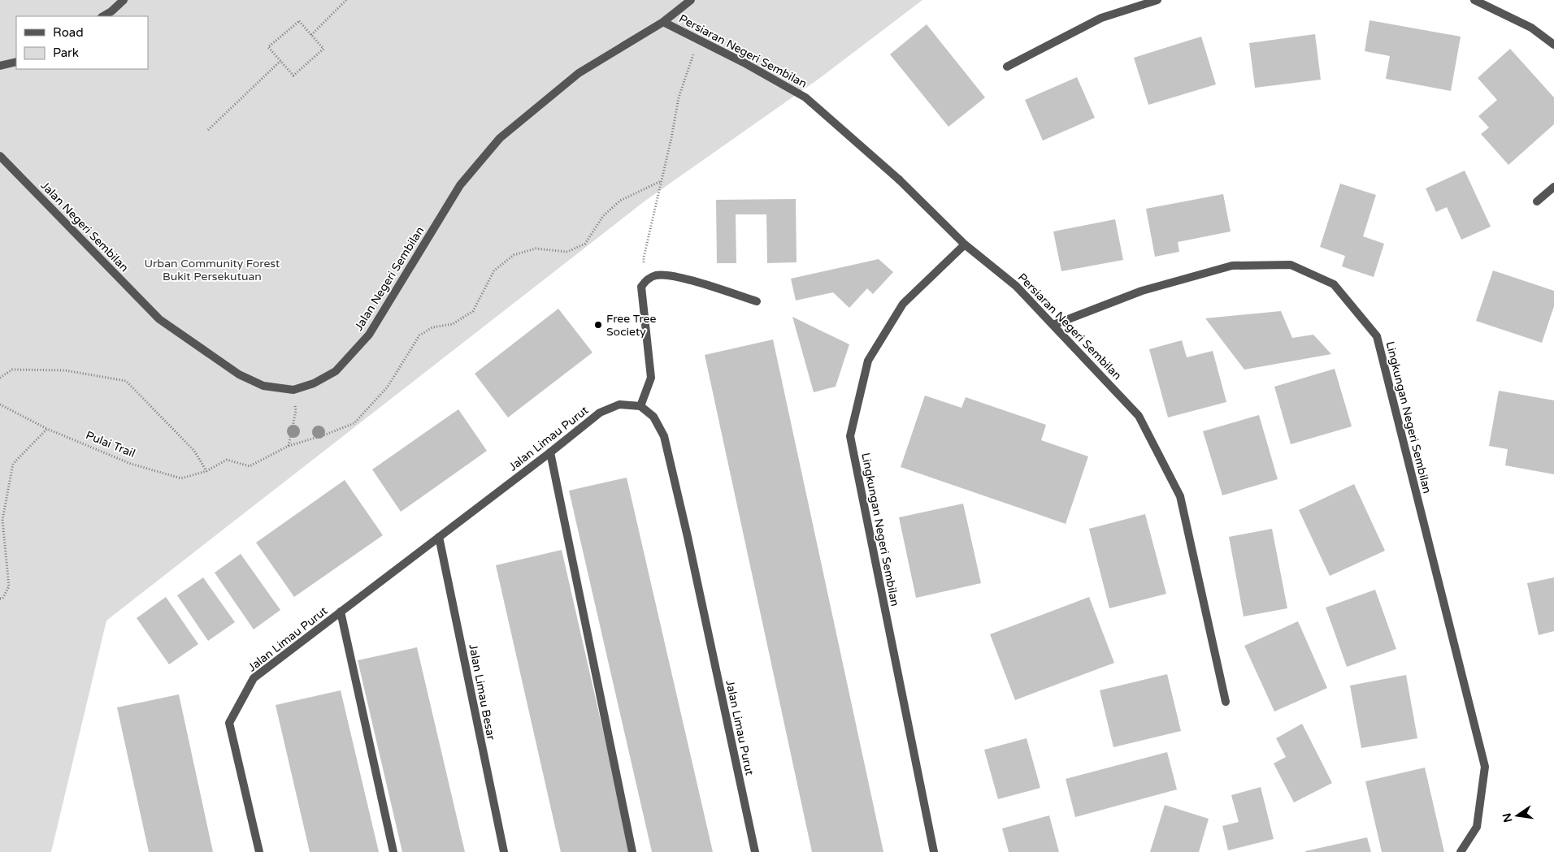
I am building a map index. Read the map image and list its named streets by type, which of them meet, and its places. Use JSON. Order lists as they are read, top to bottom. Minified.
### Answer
{"streets":{"street":["Persiaran Negeri Sembilan","Jalan Negeri Sembilan","Lingkungan Negeri Sembilan","Jalan Limau Purut","Jalan Limau Besar"],"path":["Pulai Trail"]},"crossings":[["Persiaran Negeri Sembilan","Jalan Negeri Sembilan"],["Persiaran Negeri Sembilan","Lingkungan Negeri Sembilan"],["Jalan Limau Purut","Jalan Limau Besar"]],"parks":["Urban Community Forest Bukit Persekutuan"],"places":["Free Tree Society"],"legend":["Road","Park"],"north":"left"}
